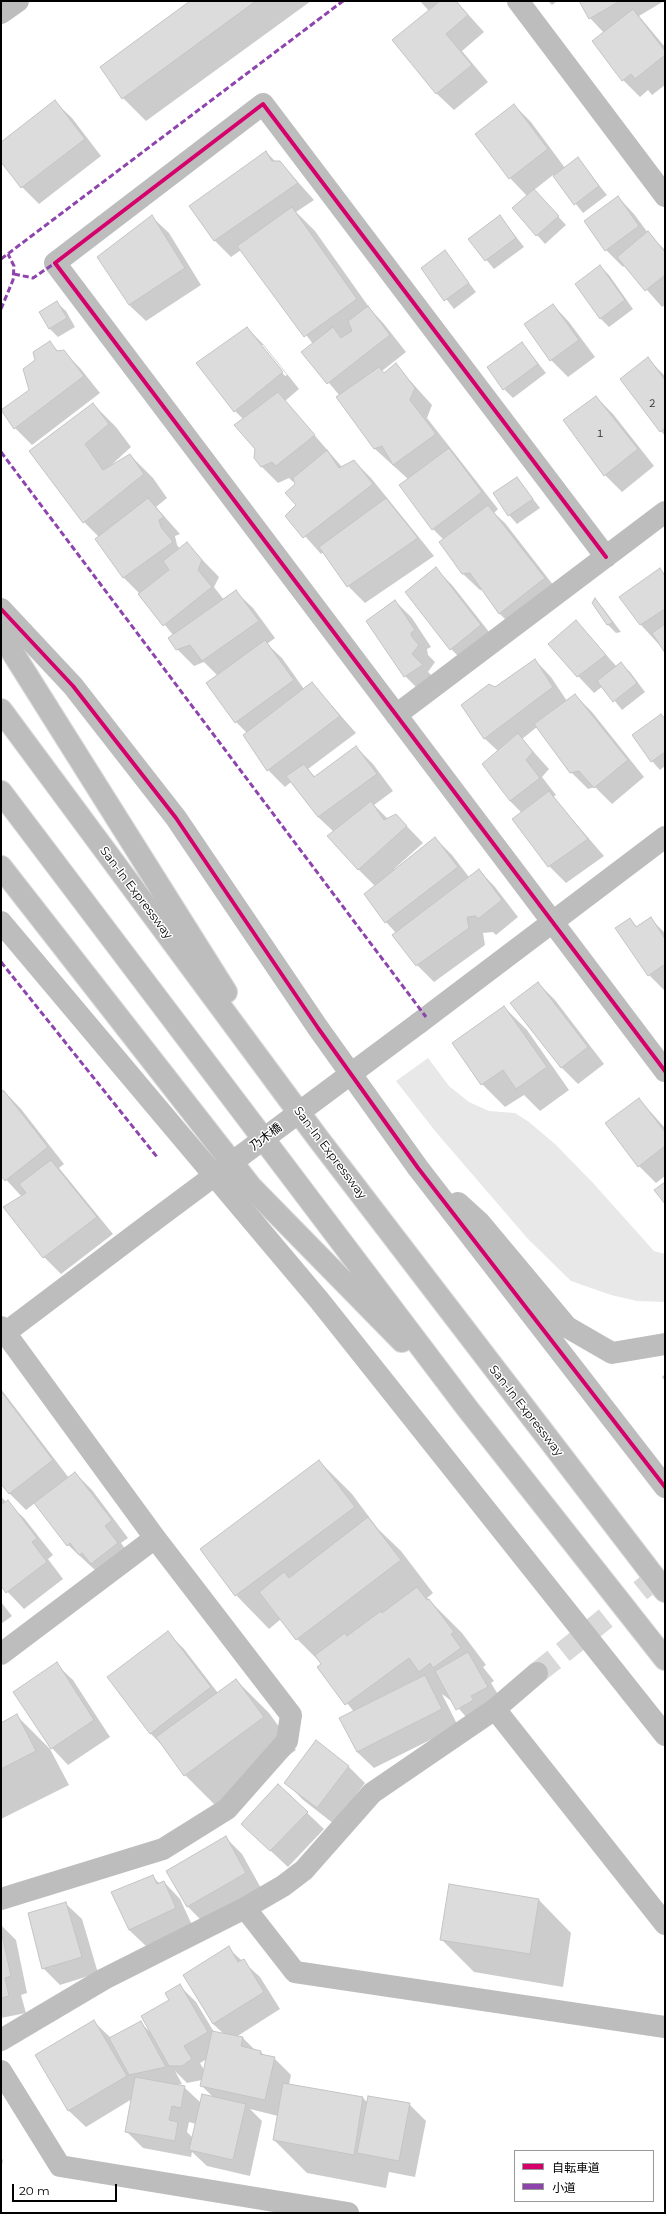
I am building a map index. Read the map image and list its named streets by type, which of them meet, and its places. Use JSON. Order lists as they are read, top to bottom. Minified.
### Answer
{"streets":{"main road":["San-In Expressway","乃木橋"]},"house_numbers":["２","１"],"legend":["自転車道","小道"],"scale_bar":"20 m"}
